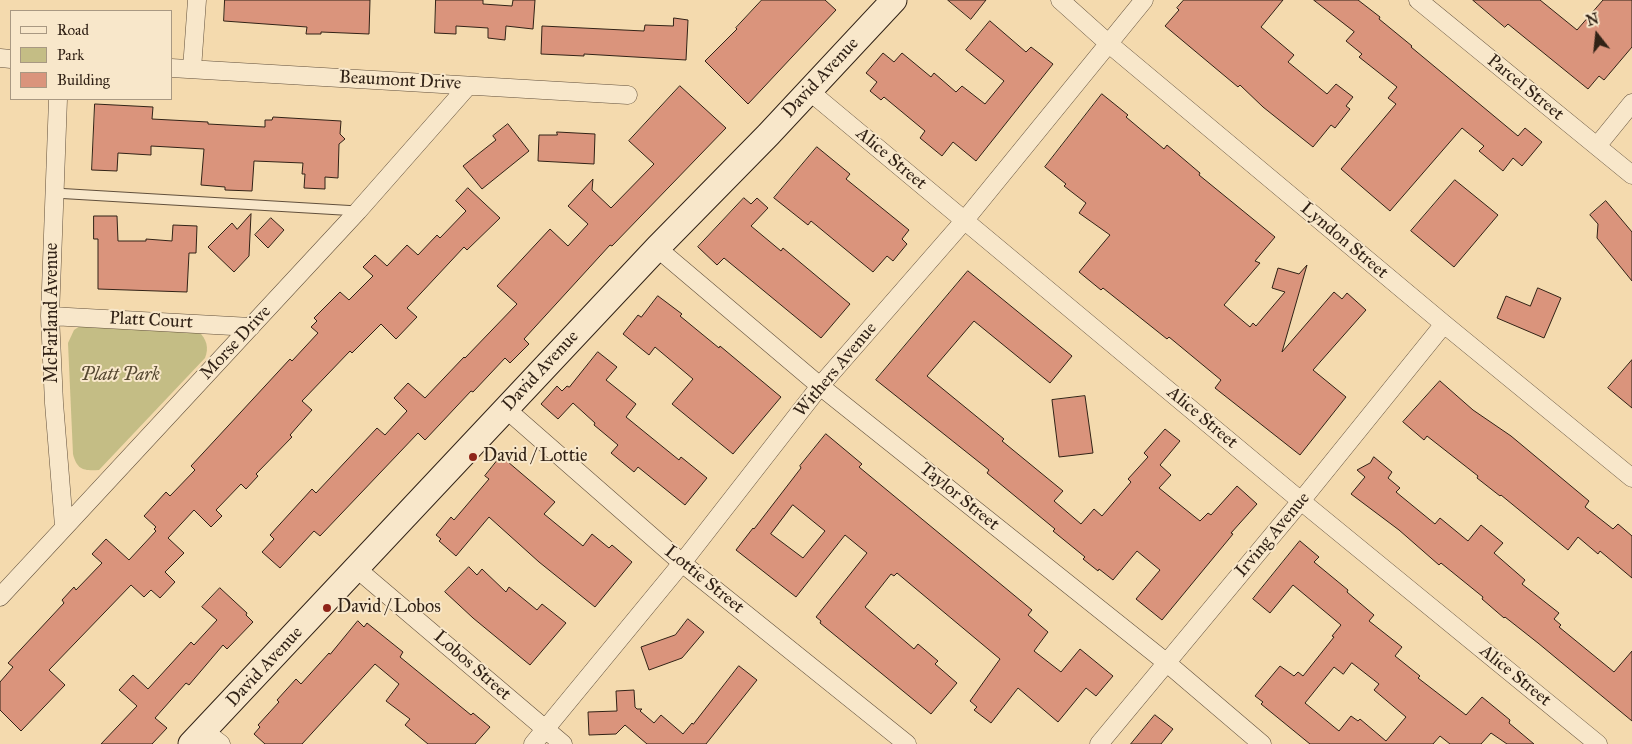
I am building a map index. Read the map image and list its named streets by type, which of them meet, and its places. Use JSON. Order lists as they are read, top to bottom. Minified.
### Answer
{"streets":{"main road":["David Avenue"],"street":["Beaumont Drive","Parcel Street","Alice Street","Lyndon Street","McFarland Avenue","Platt Court","Morse Drive","Withers Avenue","Taylor Street","Irving Avenue","Lottie Street","Lobos Street"]},"crossings":[["David Avenue","Alice Street"],["David Avenue","Taylor Street"],["David Avenue","Lottie Street"],["David Avenue","Lobos Street"],["Beaumont Drive","Morse Drive"],["Alice Street","Withers Avenue"],["Alice Street","Irving Avenue"],["Lyndon Street","Withers Avenue"],["Lyndon Street","Irving Avenue"],["McFarland Avenue","Platt Court"],["McFarland Avenue","Morse Drive"],["Platt Court","Morse Drive"],["Withers Avenue","Taylor Street"],["Withers Avenue","Lottie Street"],["Withers Avenue","Lobos Street"],["Taylor Street","Irving Avenue"]],"parks":["Platt Park"],"places":["David / Lottie","David / Lobos"],"legend":["Road","Park","Building"],"north":"top"}
